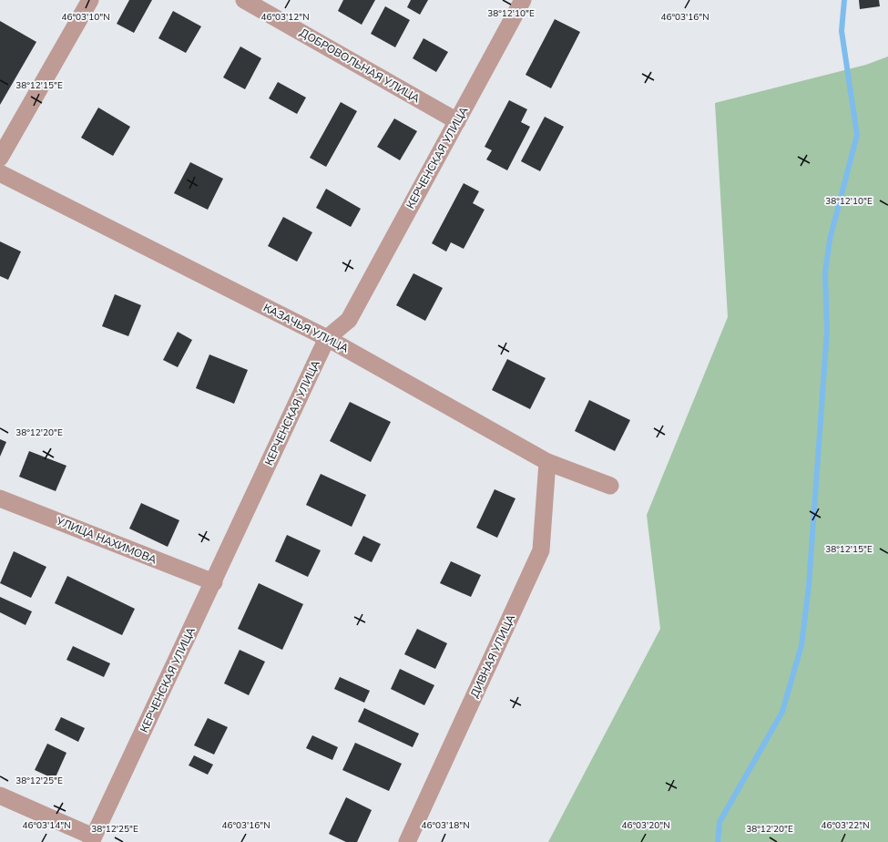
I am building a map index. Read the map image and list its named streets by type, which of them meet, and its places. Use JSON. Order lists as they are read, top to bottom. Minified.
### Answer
{"streets":{"street":["ДОБРОВОЛЬНАЯ УЛИЦА","КЕРЧЕНСКАЯ УЛИЦА","КАЗАЧЬЯ УЛИЦА","УЛИЦА НАХИМОВА","ДИВНАЯ УЛИЦА"]},"crossings":[["ДОБРОВОЛЬНАЯ УЛИЦА","КЕРЧЕНСКАЯ УЛИЦА"],["КЕРЧЕНСКАЯ УЛИЦА","КАЗАЧЬЯ УЛИЦА"],["КЕРЧЕНСКАЯ УЛИЦА","УЛИЦА НАХИМОВА"],["КАЗАЧЬЯ УЛИЦА","ДИВНАЯ УЛИЦА"]],"coordinates":["38°12'10\"E","46°03'10\"N","46°03'12\"N","46°03'16\"N","38°12'15\"E","38°12'20\"E","38°12'25\"E","46°03'14\"N","46°03'18\"N","46°03'20\"N","46°03'22\"N"]}
